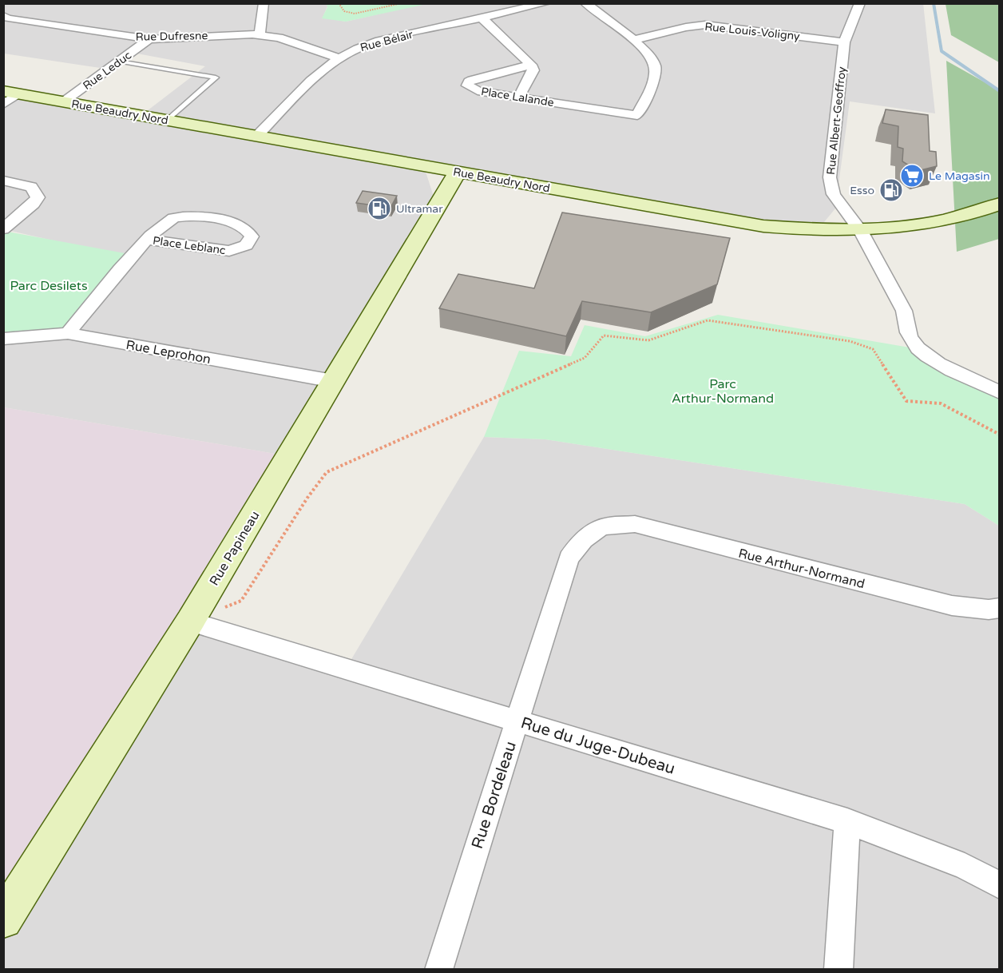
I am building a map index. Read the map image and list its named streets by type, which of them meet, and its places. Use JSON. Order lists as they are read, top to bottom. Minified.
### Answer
{"streets":{"main road":["Rue Beaudry Nord","Rue Papineau"],"street":["Rue Louis-Voligny","Rue Dufresne","Rue Bélair","Rue Leduc","Place Lalande","Rue Albert-Geoffroy","Place Leblanc","Rue Leprohon","Rue Arthur-Normand","Rue du Juge-Dubeau","Rue Bordeleau"]},"crossings":[["Rue Louis-Voligny","Place Lalande"],["Rue Louis-Voligny","Rue Albert-Geoffroy"],["Rue Dufresne","Rue Bélair"],["Rue Dufresne","Rue Leduc"],["Rue Bélair","Rue Beaudry Nord"],["Rue Leduc","Rue Beaudry Nord"],["Rue Beaudry Nord","Rue Albert-Geoffroy"],["Rue Beaudry Nord","Rue Papineau"],["Place Leblanc","Rue Leprohon"],["Rue Leprohon","Rue Papineau"],["Rue Papineau","Rue du Juge-Dubeau"],["Rue Arthur-Normand","Rue Bordeleau"],["Rue du Juge-Dubeau","Rue Bordeleau"]],"parks":["Parc Desilets","Parc Arthur-Normand"],"places":{"supermarket":["Le Magasin"],"fuel station":["Esso","Ultramar"]}}
